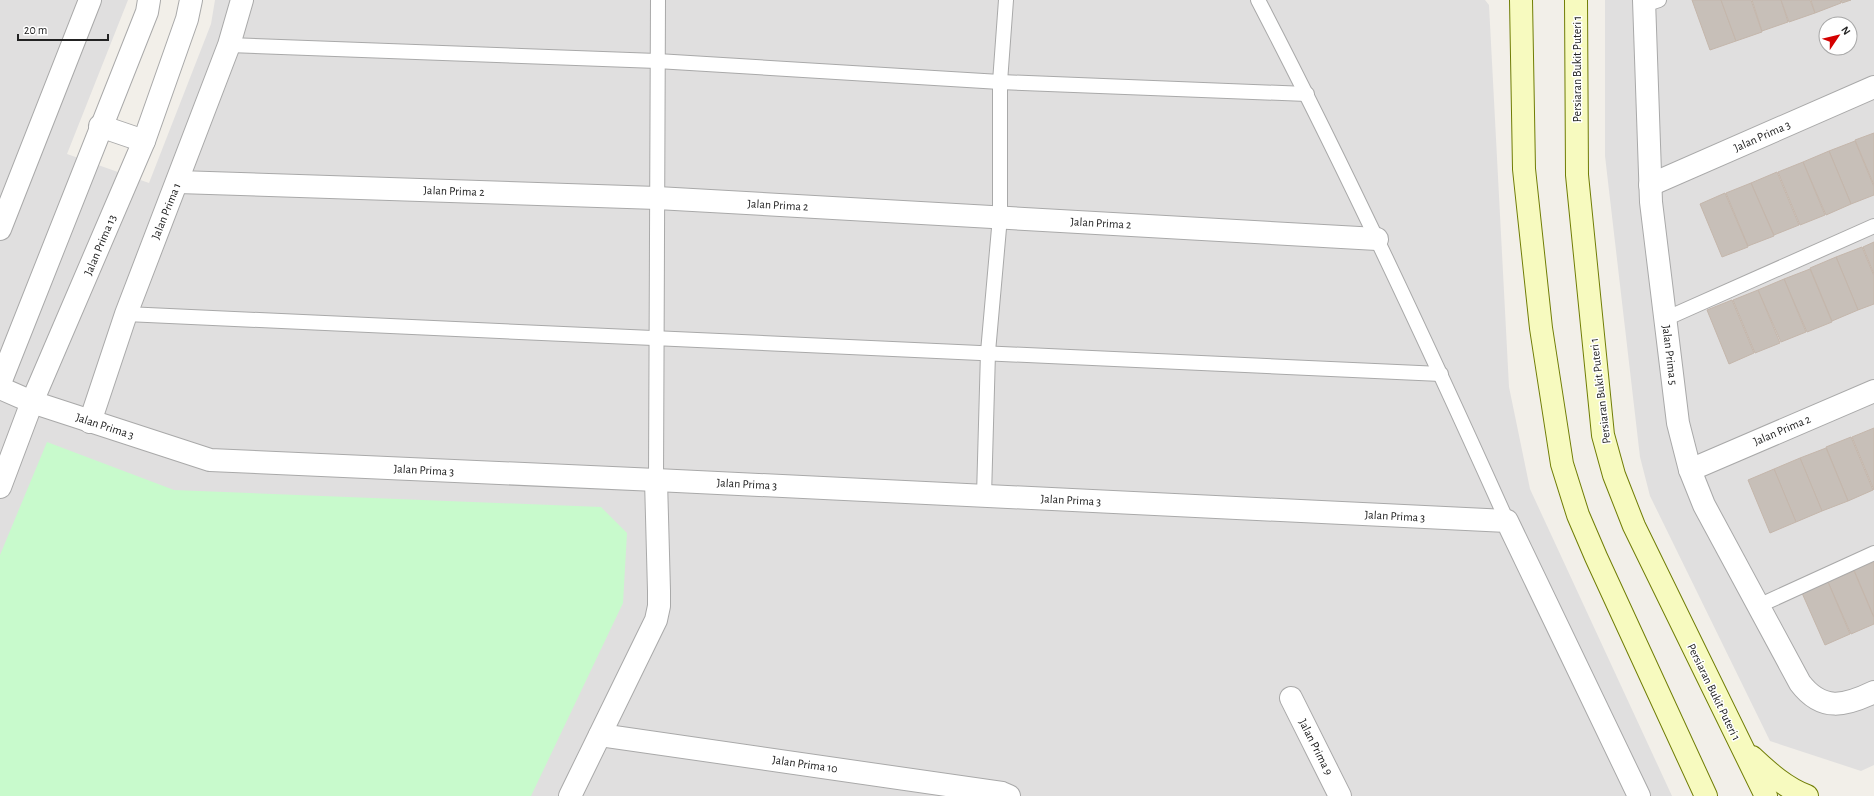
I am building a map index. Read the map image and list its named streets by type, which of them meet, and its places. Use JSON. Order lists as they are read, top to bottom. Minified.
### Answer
{"streets":{"street":["Persiaran Bukit Puteri 1","Jalan Prima 3","Jalan Prima 2","Jalan Prima 1","Jalan Prima 13","Jalan Prima 5","Jalan Prima 9","Jalan Prima 10"]},"crossings":[["Jalan Prima 3","Jalan Prima 1"],["Jalan Prima 3","Jalan Prima 13"],["Jalan Prima 3","Jalan Prima 5"],["Jalan Prima 2","Jalan Prima 1"],["Jalan Prima 2","Jalan Prima 5"]],"scale_bar":"20 m","north":"top right"}
